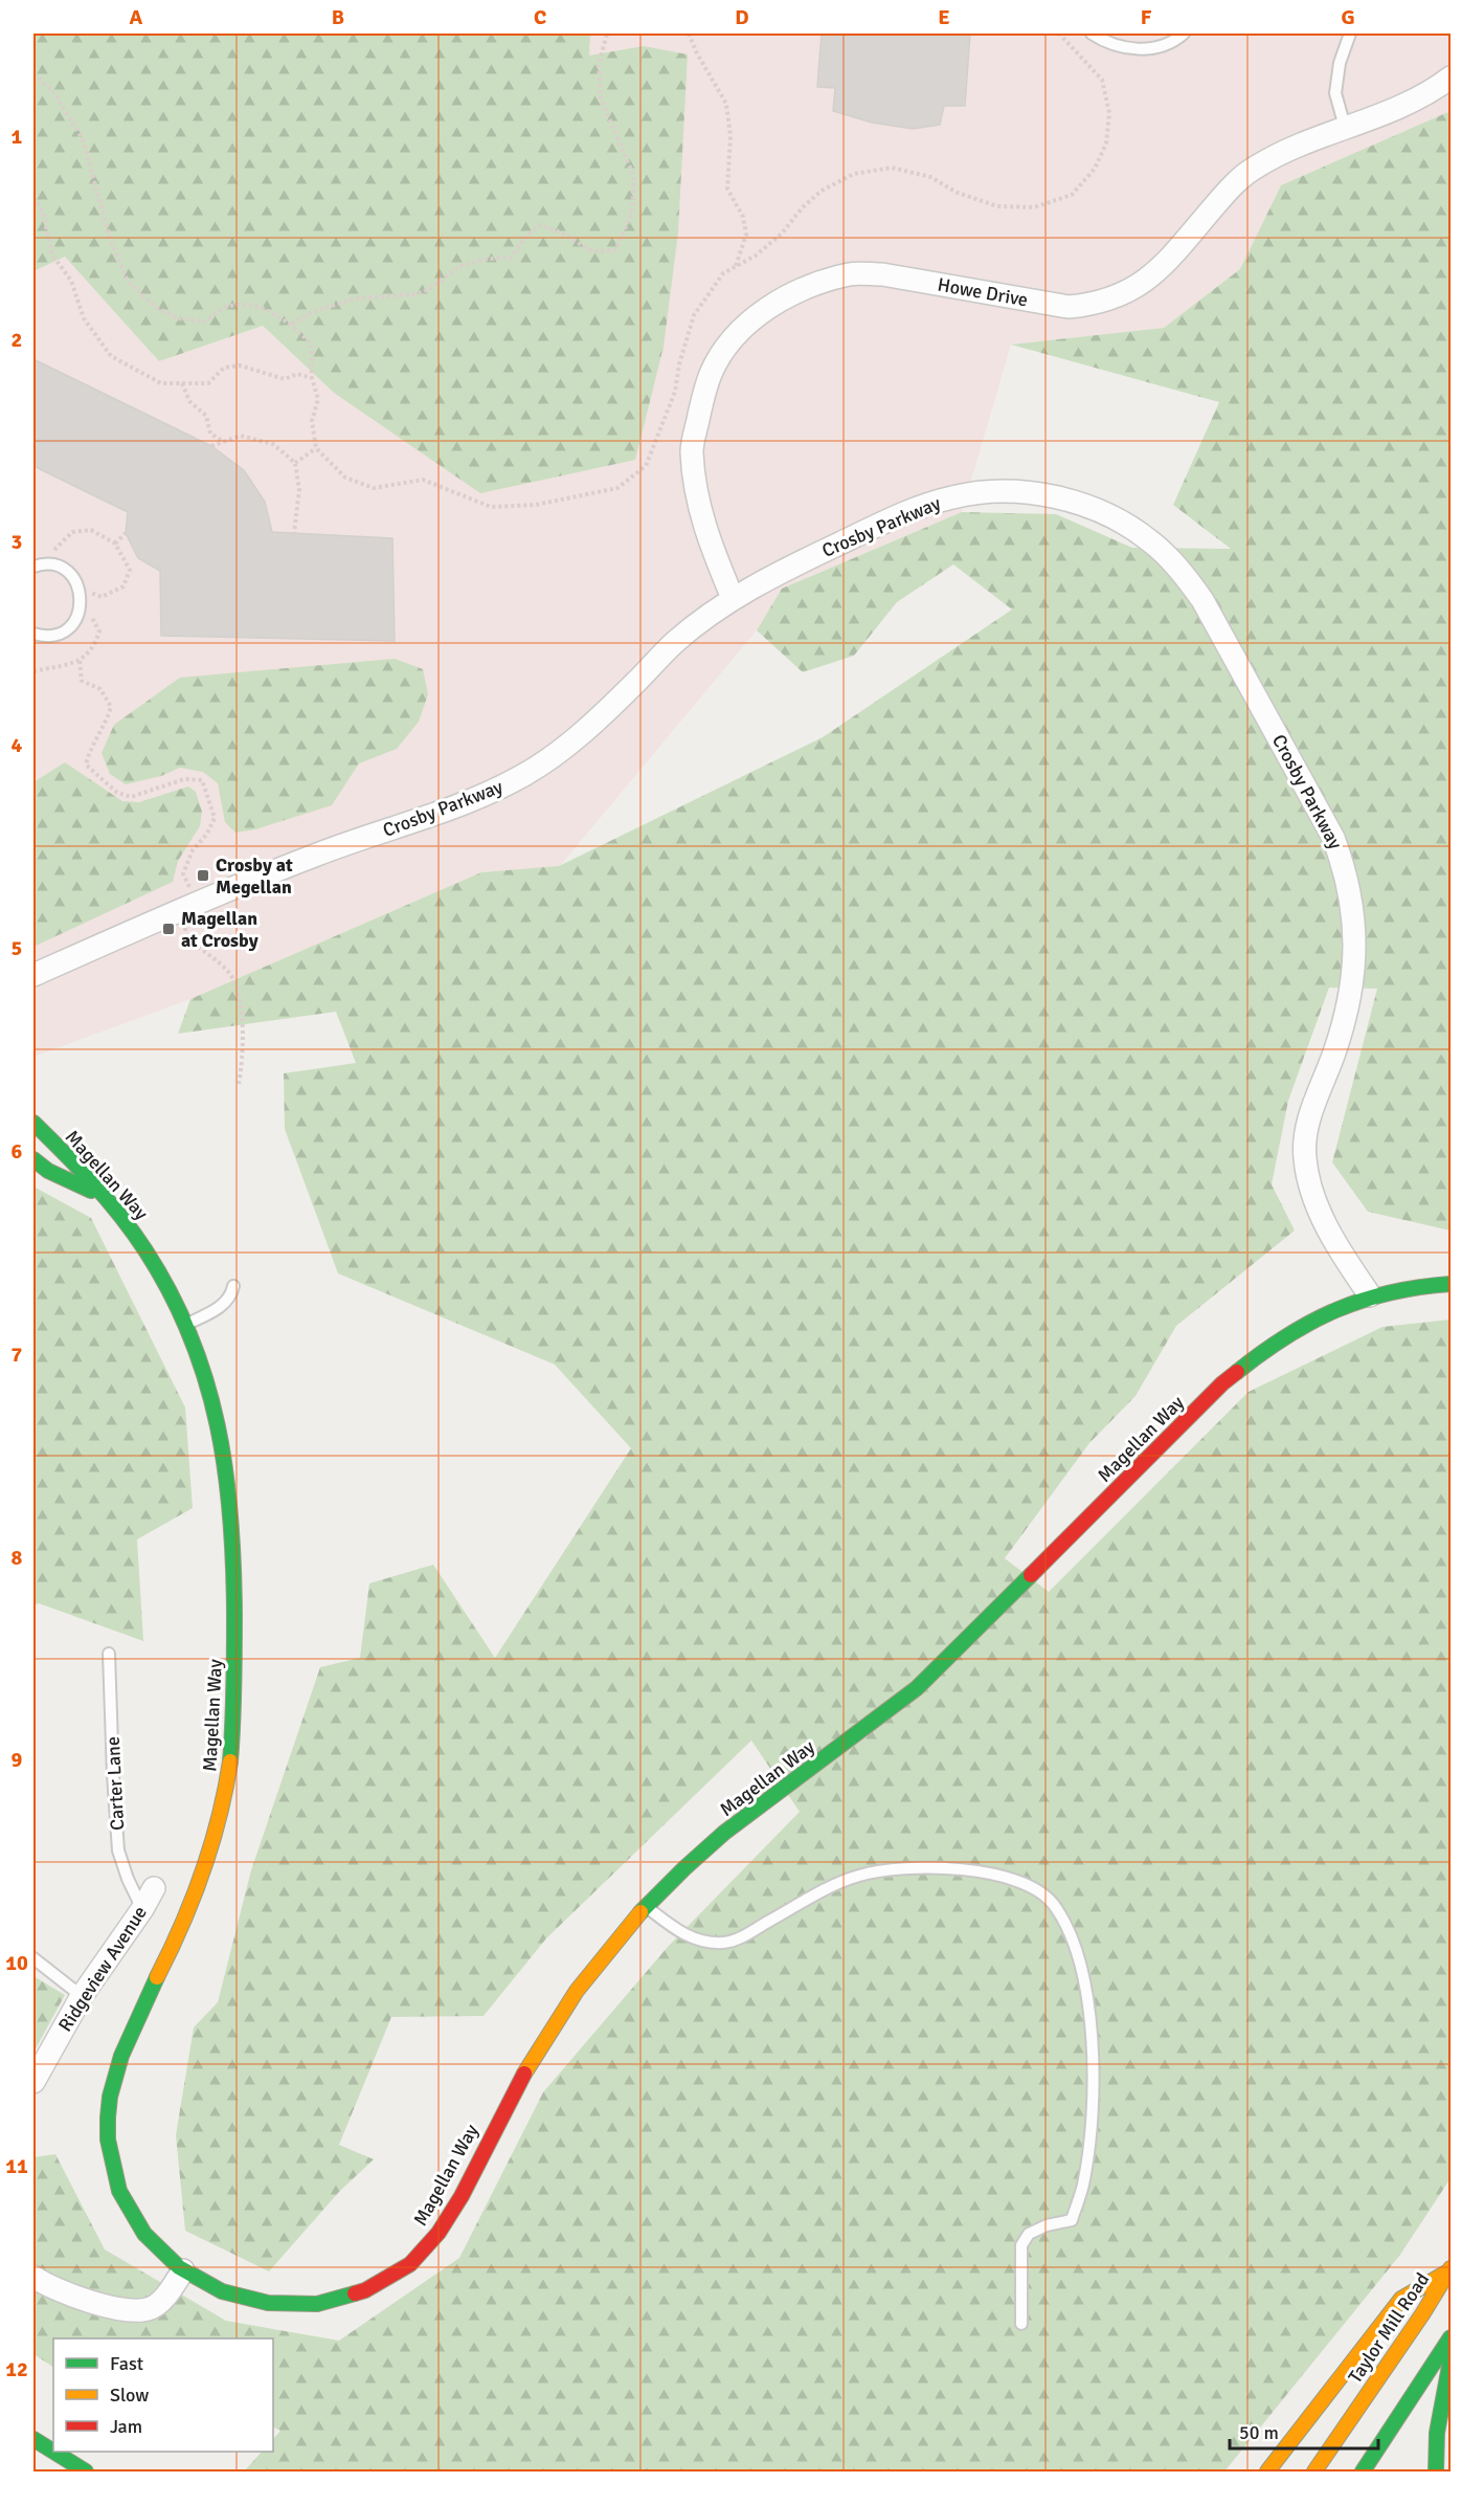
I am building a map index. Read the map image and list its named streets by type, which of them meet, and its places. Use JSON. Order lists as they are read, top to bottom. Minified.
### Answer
{"streets":{"main road":["Magellan Way","Taylor Mill Road"],"street":["Howe Drive","Crosby Parkway","Ridgeview Avenue"],"lane":["Carter Lane"]},"crossings":[["Howe Drive","Crosby Parkway"],["Crosby Parkway","Magellan Way"],["Carter Lane","Ridgeview Avenue"]],"places":{"transit":["Crosby at Megellan","Magellan at Crosby"]},"legend":["Fast","Slow","Jam"],"scale_bar":"50 m","grid":{"columns":["A","B","C","D","E","F","G"],"rows":["1","2","3","4","5","6","7","8","9","10","11","12"]}}
